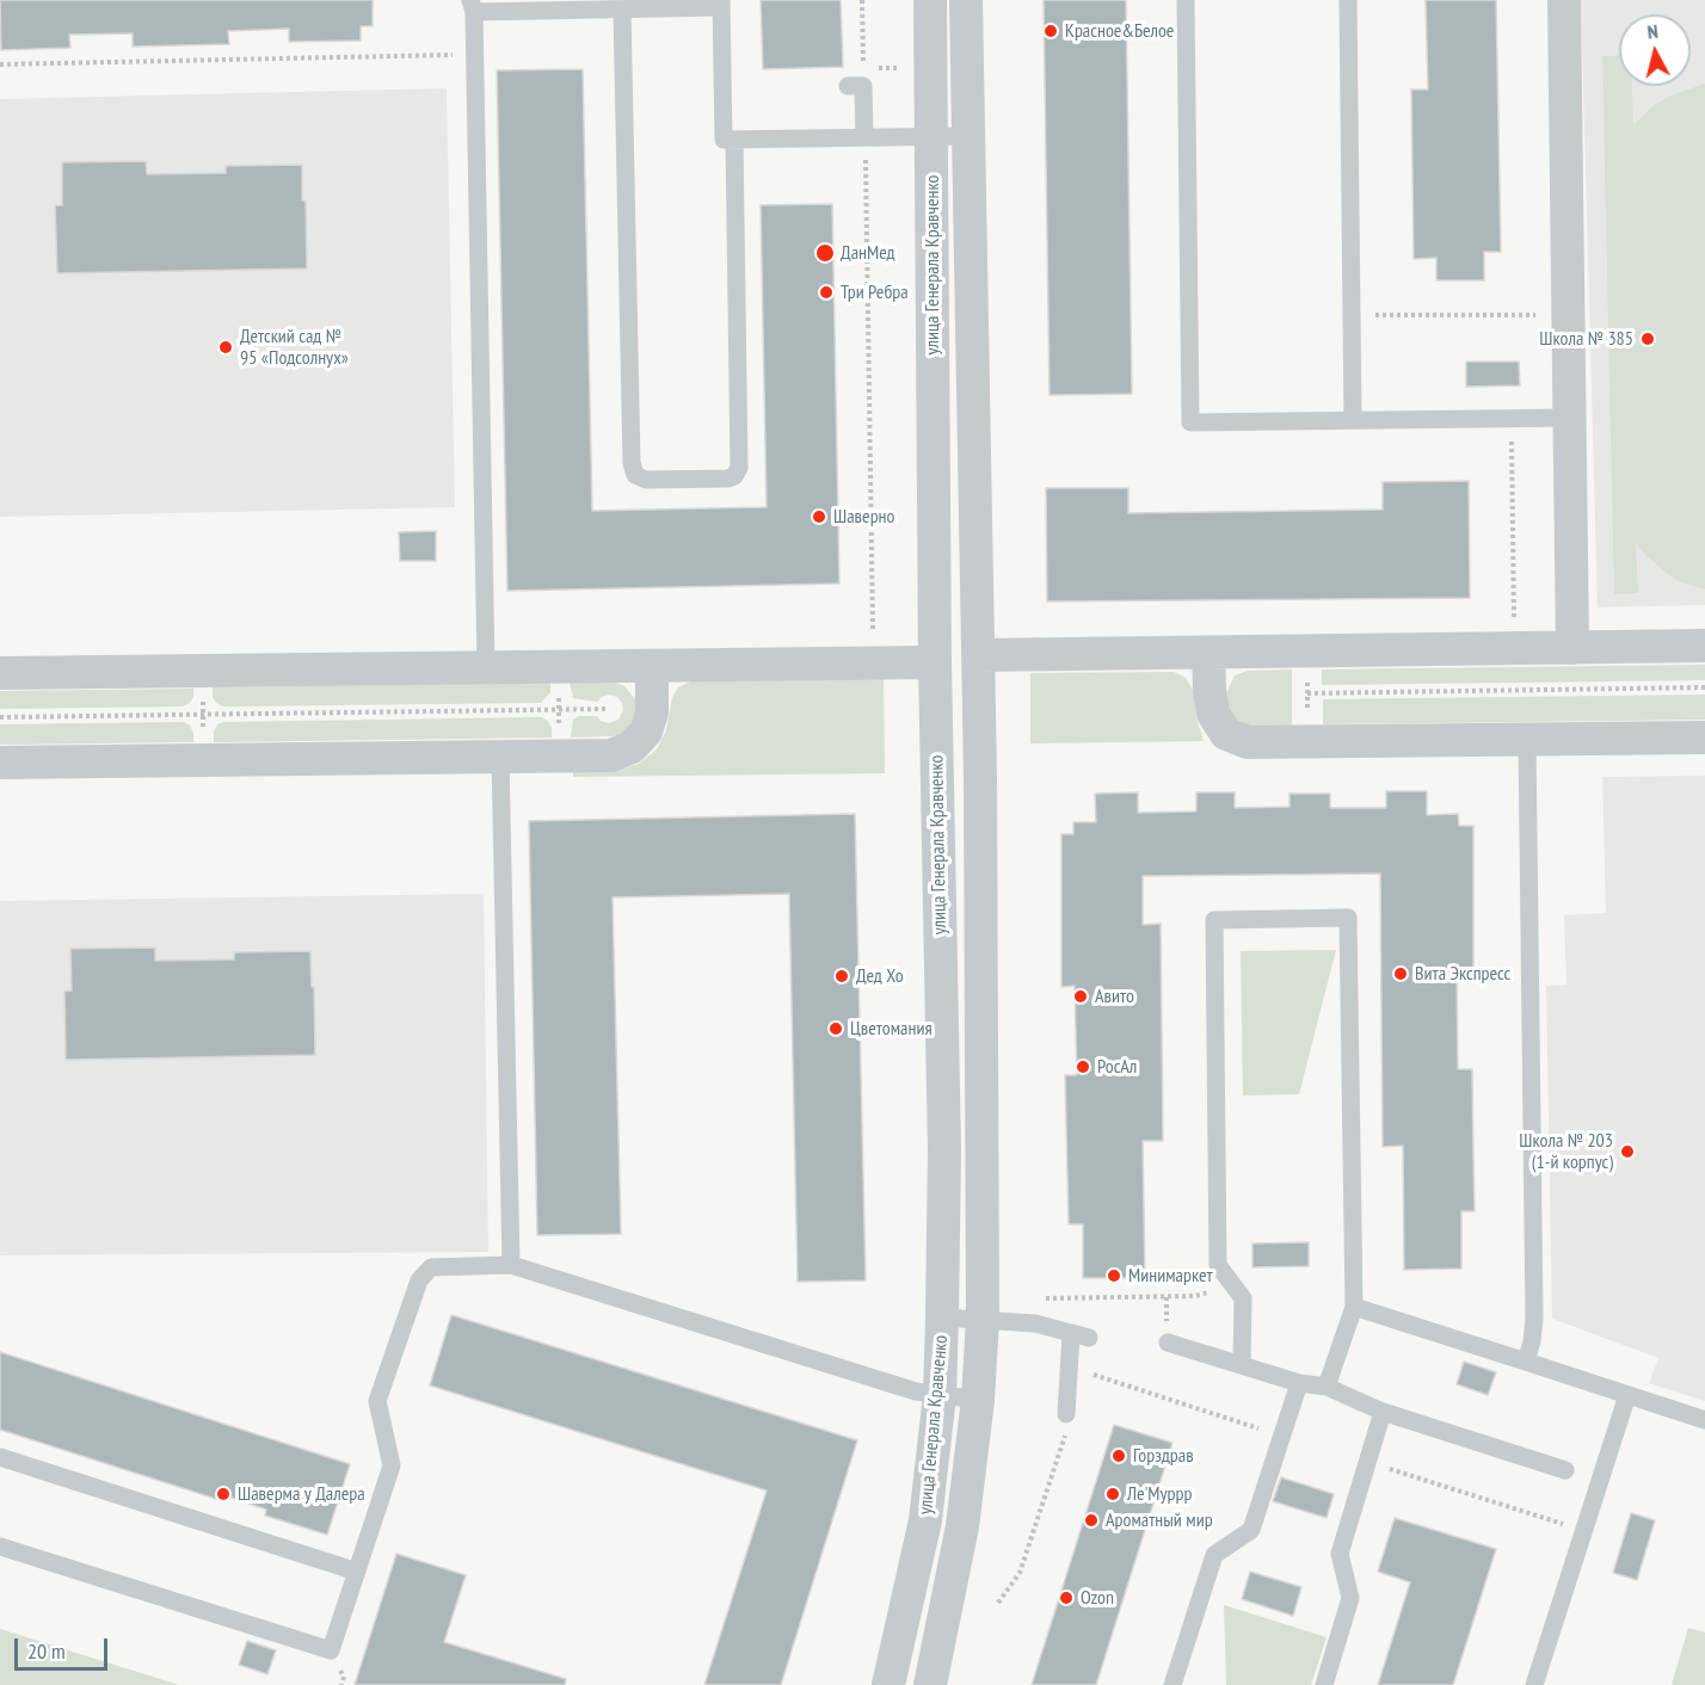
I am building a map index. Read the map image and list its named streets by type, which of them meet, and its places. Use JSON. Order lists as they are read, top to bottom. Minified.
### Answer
{"streets":{"street":["улица Генерала Кравченко"]},"places":["Красное&Белое","ДанМед","Три Ребра","Школа № 385","Детский сад № 95 «Подсолнух»","Шаверно","Вита Экспресс","Дед Хо","Авито","Цветомания","РосАл","Школа № 203 (1-й корпус)","Минимаркет","Горздрав","Шаверма у Далера","Ле'Муррр","Ароматный мир","Ozon"],"scale_bar":"20 m","north":"top"}
